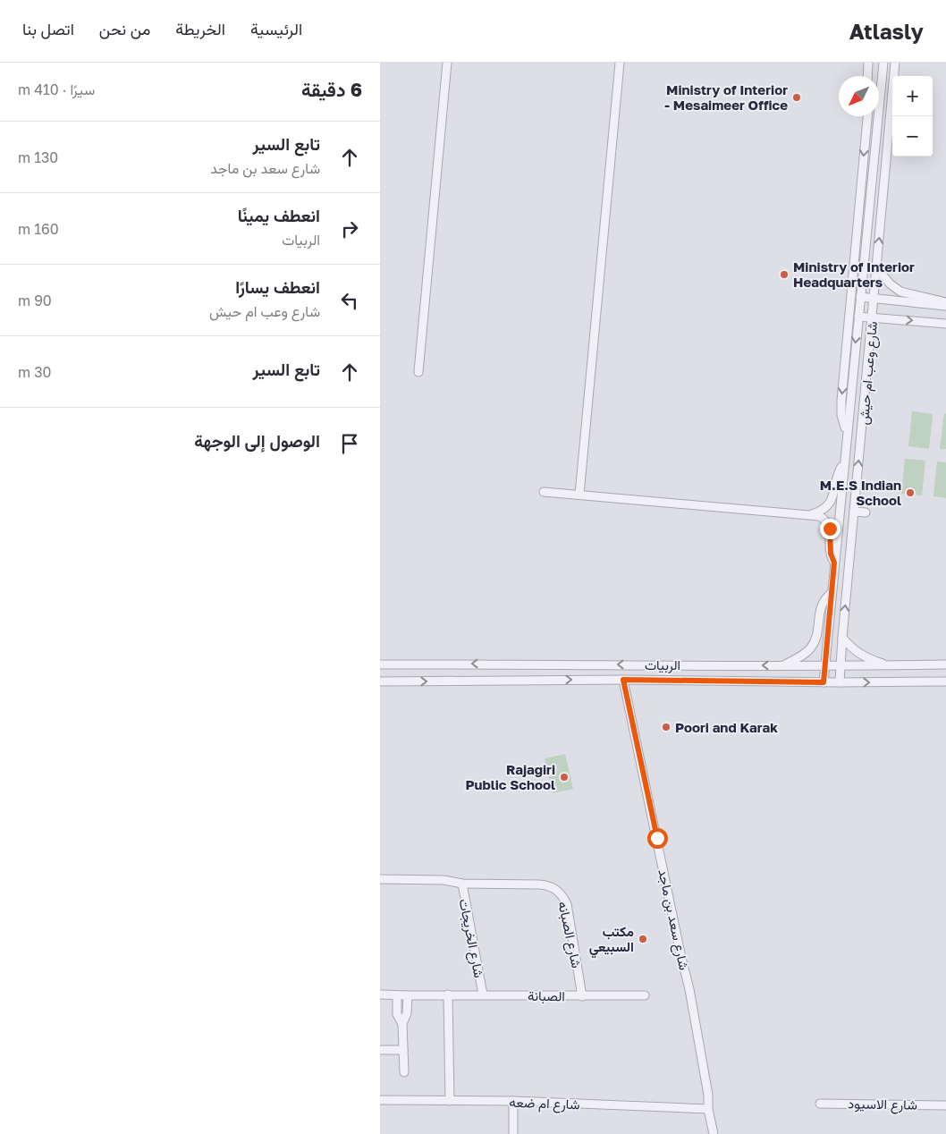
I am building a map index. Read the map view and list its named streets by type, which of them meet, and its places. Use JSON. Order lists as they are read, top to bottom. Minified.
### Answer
{"streets":{"street":["شارع وعب ام حيش","الربيات","شارع سعد بن ماجد","شارع الصبانه","شارع الخريجات","الصبانة","شارع ام ضعه","شارع الاسيود"]},"crossings":[["شارع وعب ام حيش","الربيات"],["الربيات","شارع سعد بن ماجد"],["شارع سعد بن ماجد","شارع ام ضعه"],["شارع الصبانه","شارع الخريجات"],["شارع الصبانه","الصبانة"],["شارع الخريجات","الصبانة"]],"places":["Ministry of Interior - Mesaimeer Office","Ministry of Interior Headquarters","M.E.S Indian School","Poori and Karak","Rajagiri Public School","مكتب السبيعي"],"north":"bottom left","page":{"header":"Atlasly","nav":["الرئيسية","الخريطة","من نحن","اتصل بنا"],"heading":["6 دقيقة","سيرًا · 410 m"],"map_buttons":["+","−"],"list":[["تابع السير","شارع سعد بن ماجد","130 m"],["انعطف يمينًا","الربيات","160 m"],["انعطف يسارًا","شارع وعب ام حيش","90 m"],["تابع السير","30 m"],"الوصول إلى الوجهة"]}}
